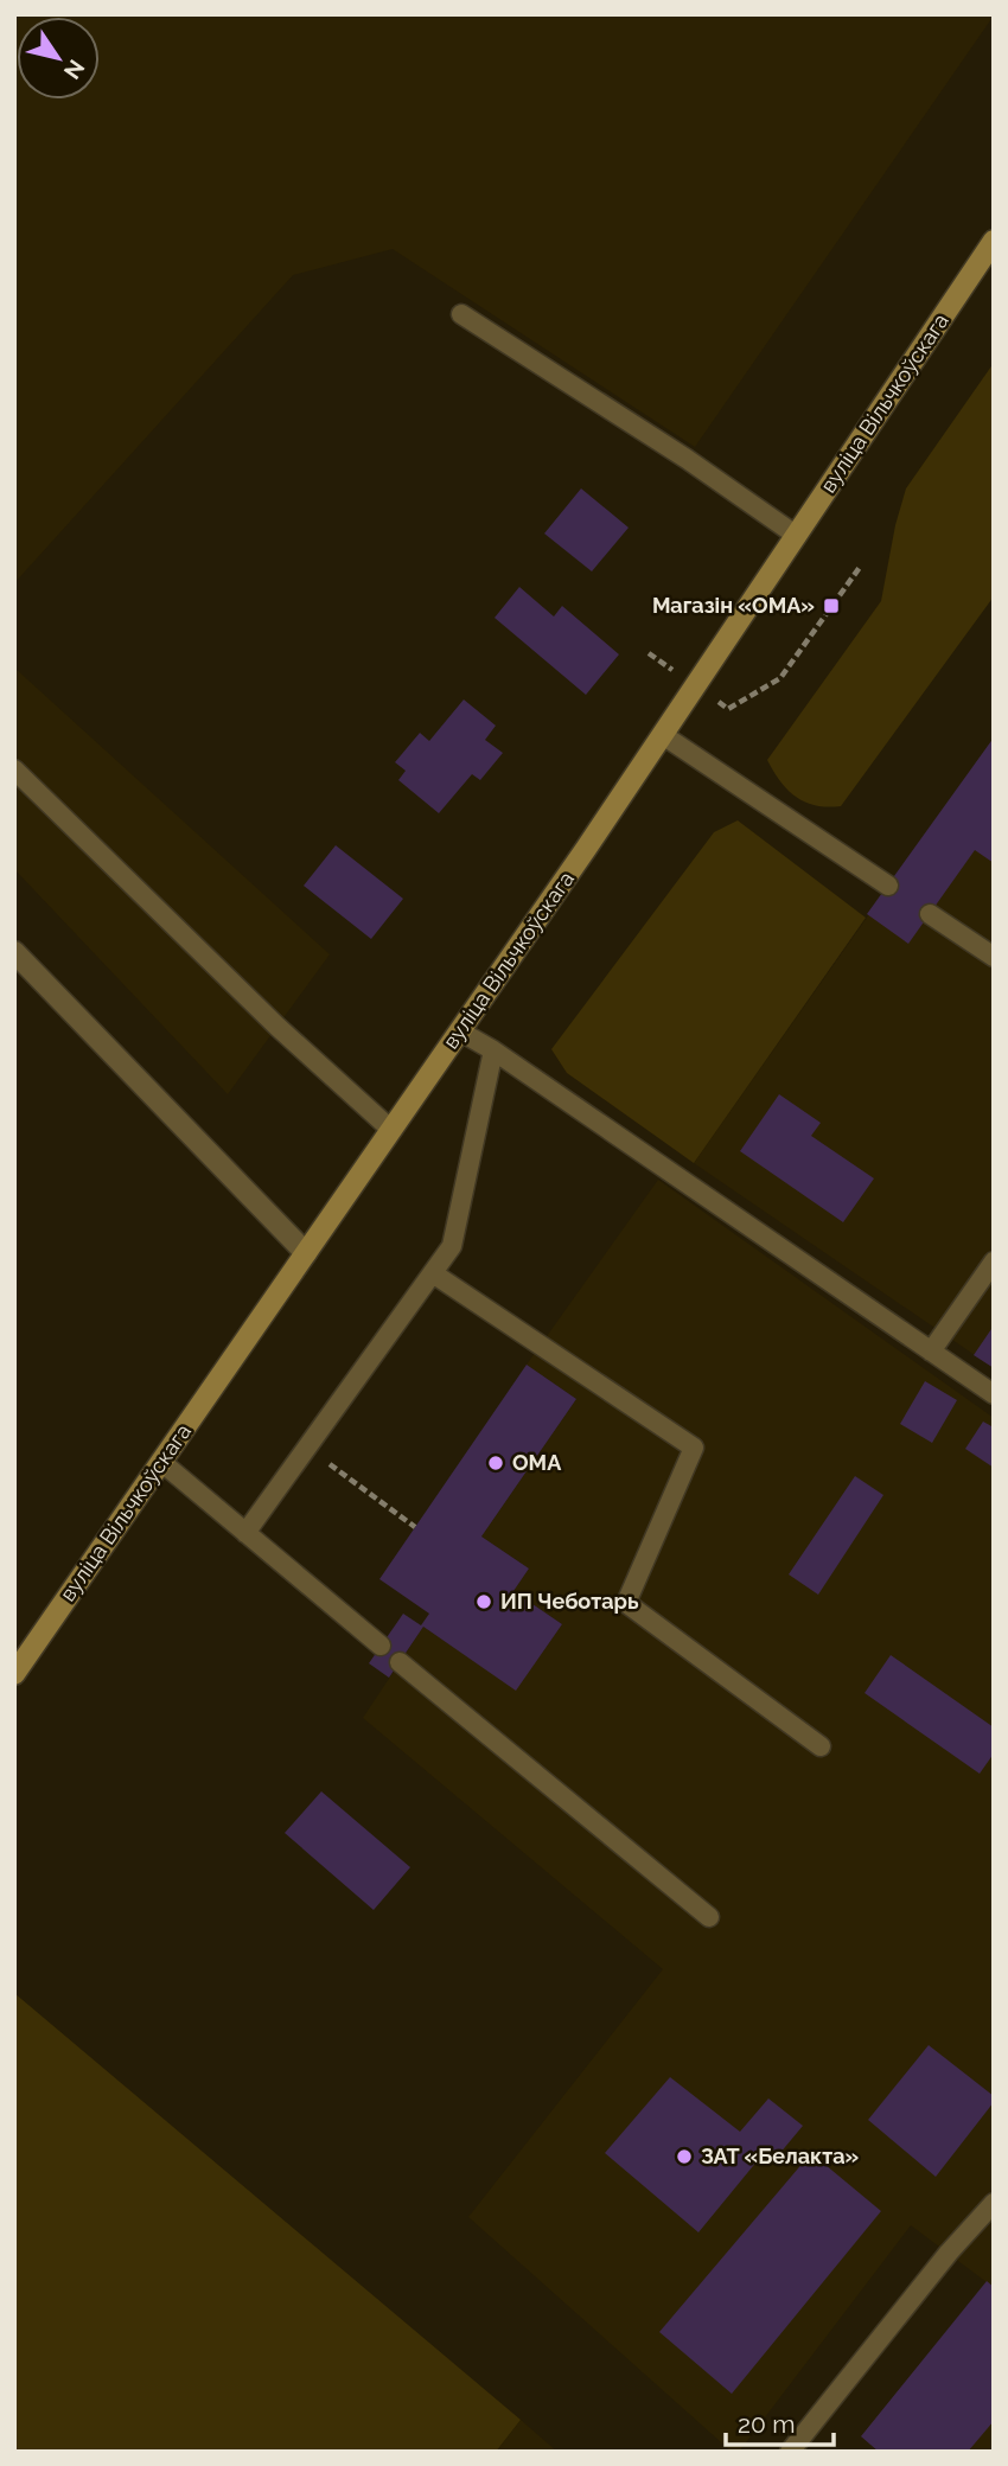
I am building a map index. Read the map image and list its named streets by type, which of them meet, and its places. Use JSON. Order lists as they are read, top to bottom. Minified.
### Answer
{"streets":{"main road":["вуліца Вільчкоўскага"]},"places":{"transit":["Магазін «ОМА»"],"other":["ОМА","ИП Чеботарь","ЗАТ «Белакта»"]},"scale_bar":"20 m","north":"bottom right"}
